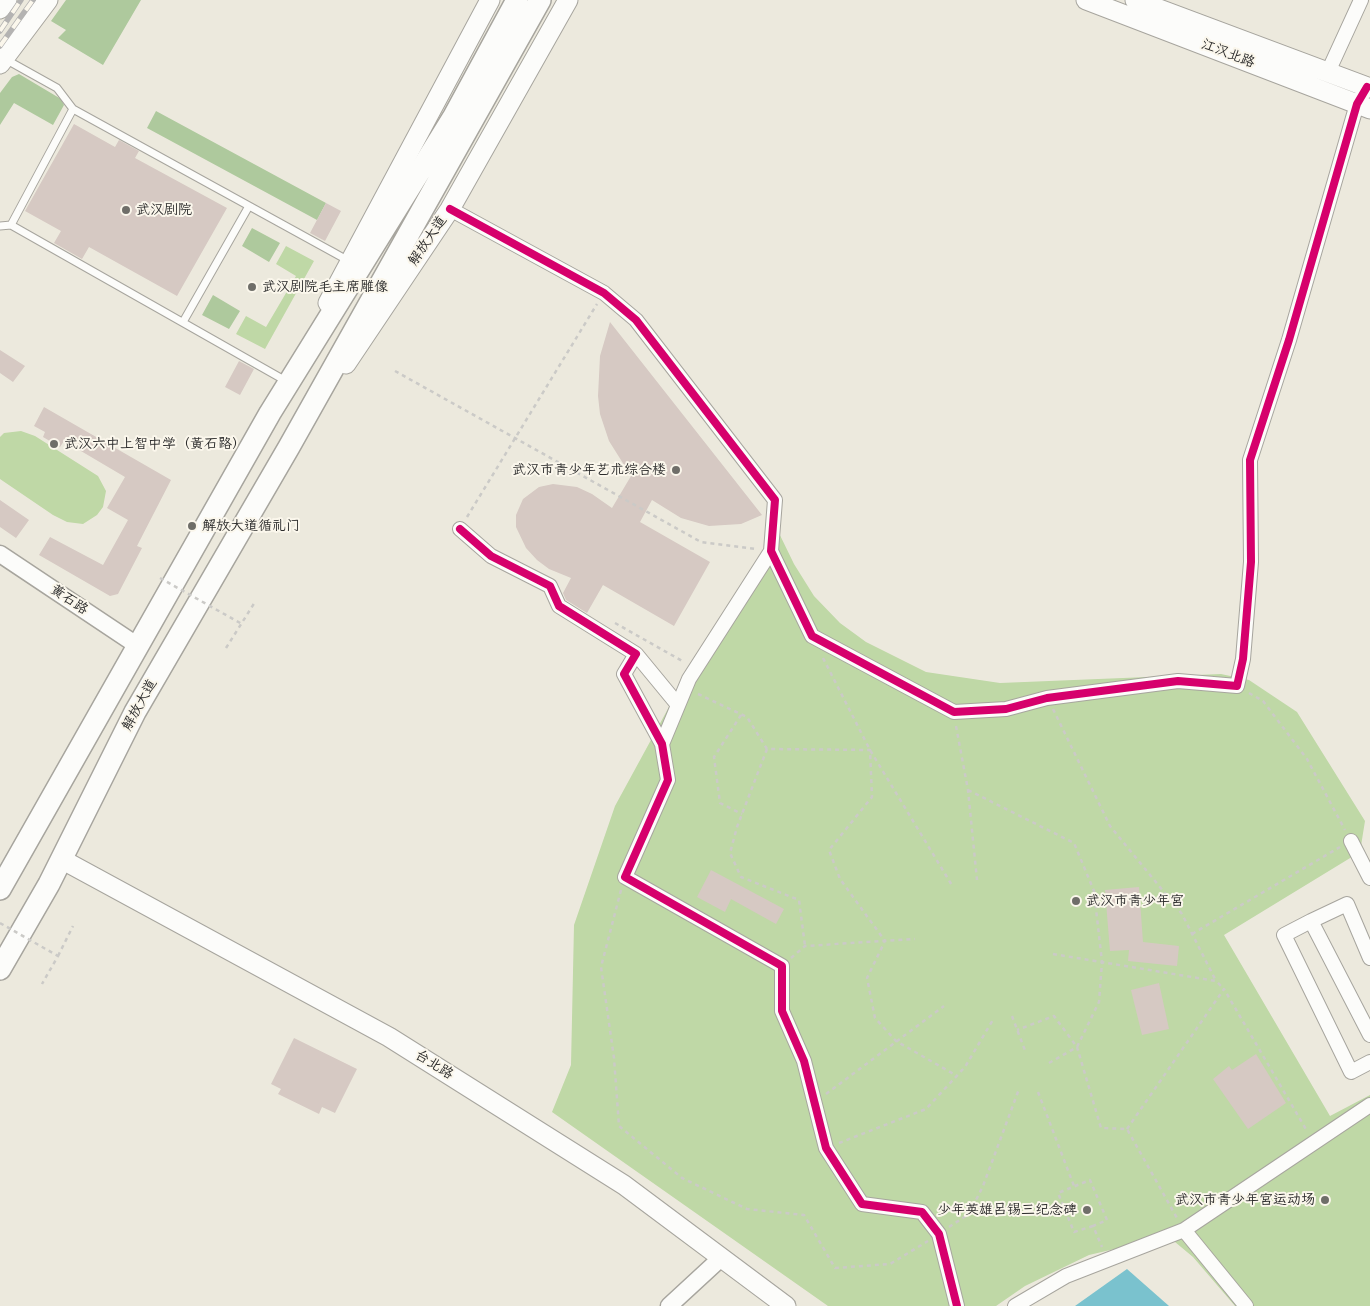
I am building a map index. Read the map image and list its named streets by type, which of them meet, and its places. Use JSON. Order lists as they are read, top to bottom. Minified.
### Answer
{"streets":{"main road":["江汉北路","解放大道","台北路"],"street":["黄石路"]},"crossings":[["解放大道","台北路"]],"places":["武汉剧院","武汉剧院毛主席雕像","武汉六中上智中学（黄石路）","武汉市青少年艺术综合楼","解放大道循礼门","武汉市青少年宫","武汉市青少年宫运动场","少年英雄吕锡三纪念碑"]}
